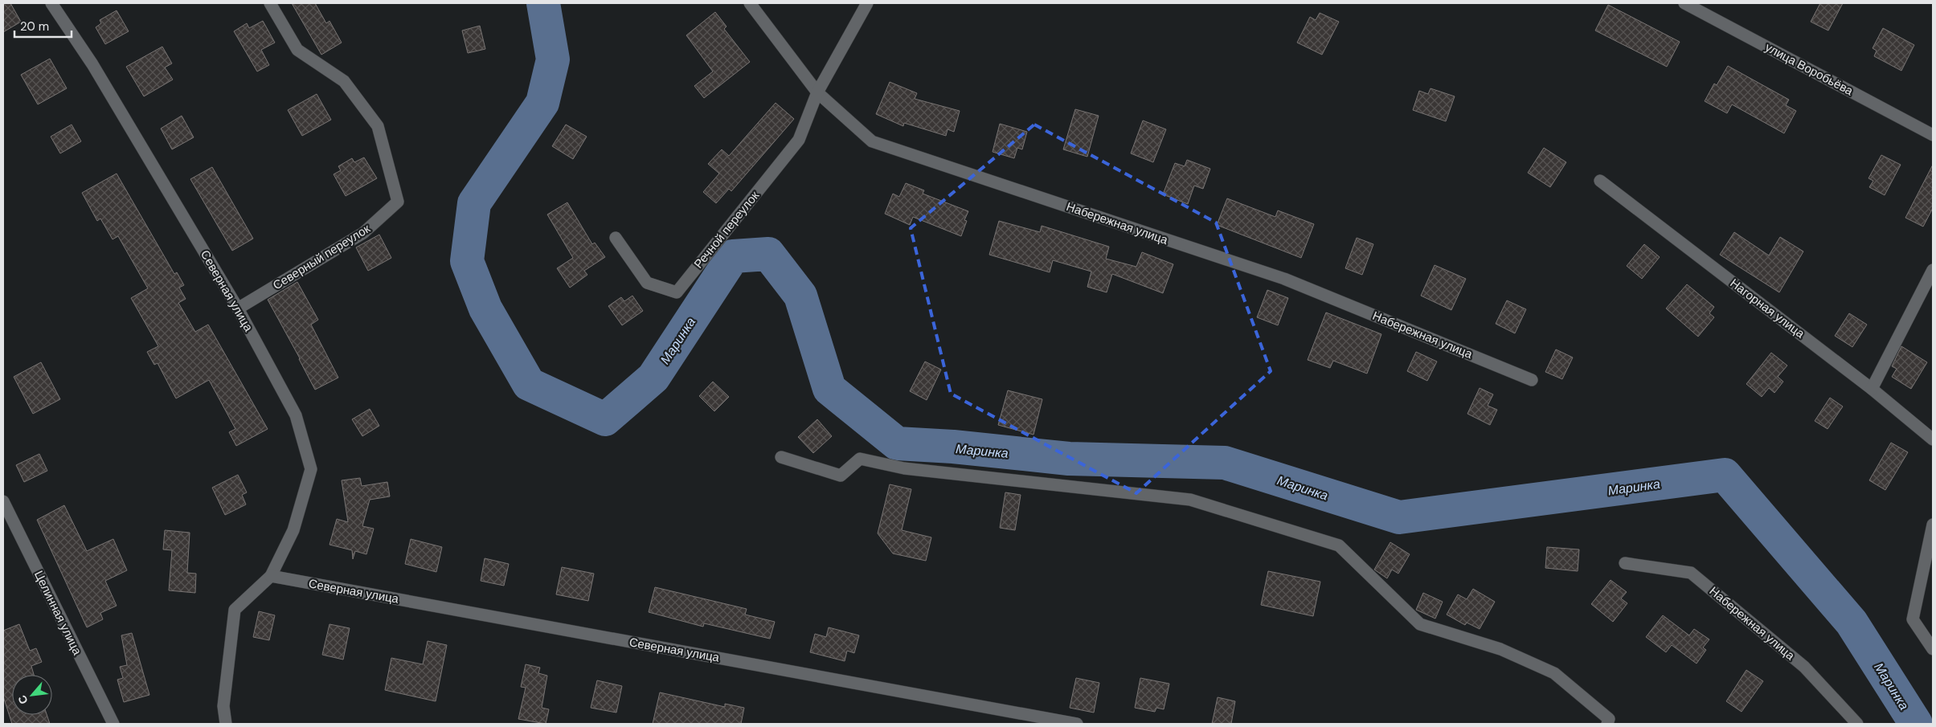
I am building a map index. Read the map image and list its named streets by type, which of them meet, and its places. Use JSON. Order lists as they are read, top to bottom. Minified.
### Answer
{"streets":{"street":["улица Воробьёва","Набережная улица","Речной переулок","Северный переулок","Северная улица","Нагорная улица","Целинная улица"]},"crossings":[["Набережная улица","Речной переулок"],["Северный переулок","Северная улица"]],"water":["Маринка"],"scale_bar":"20 m","north":"bottom left"}
